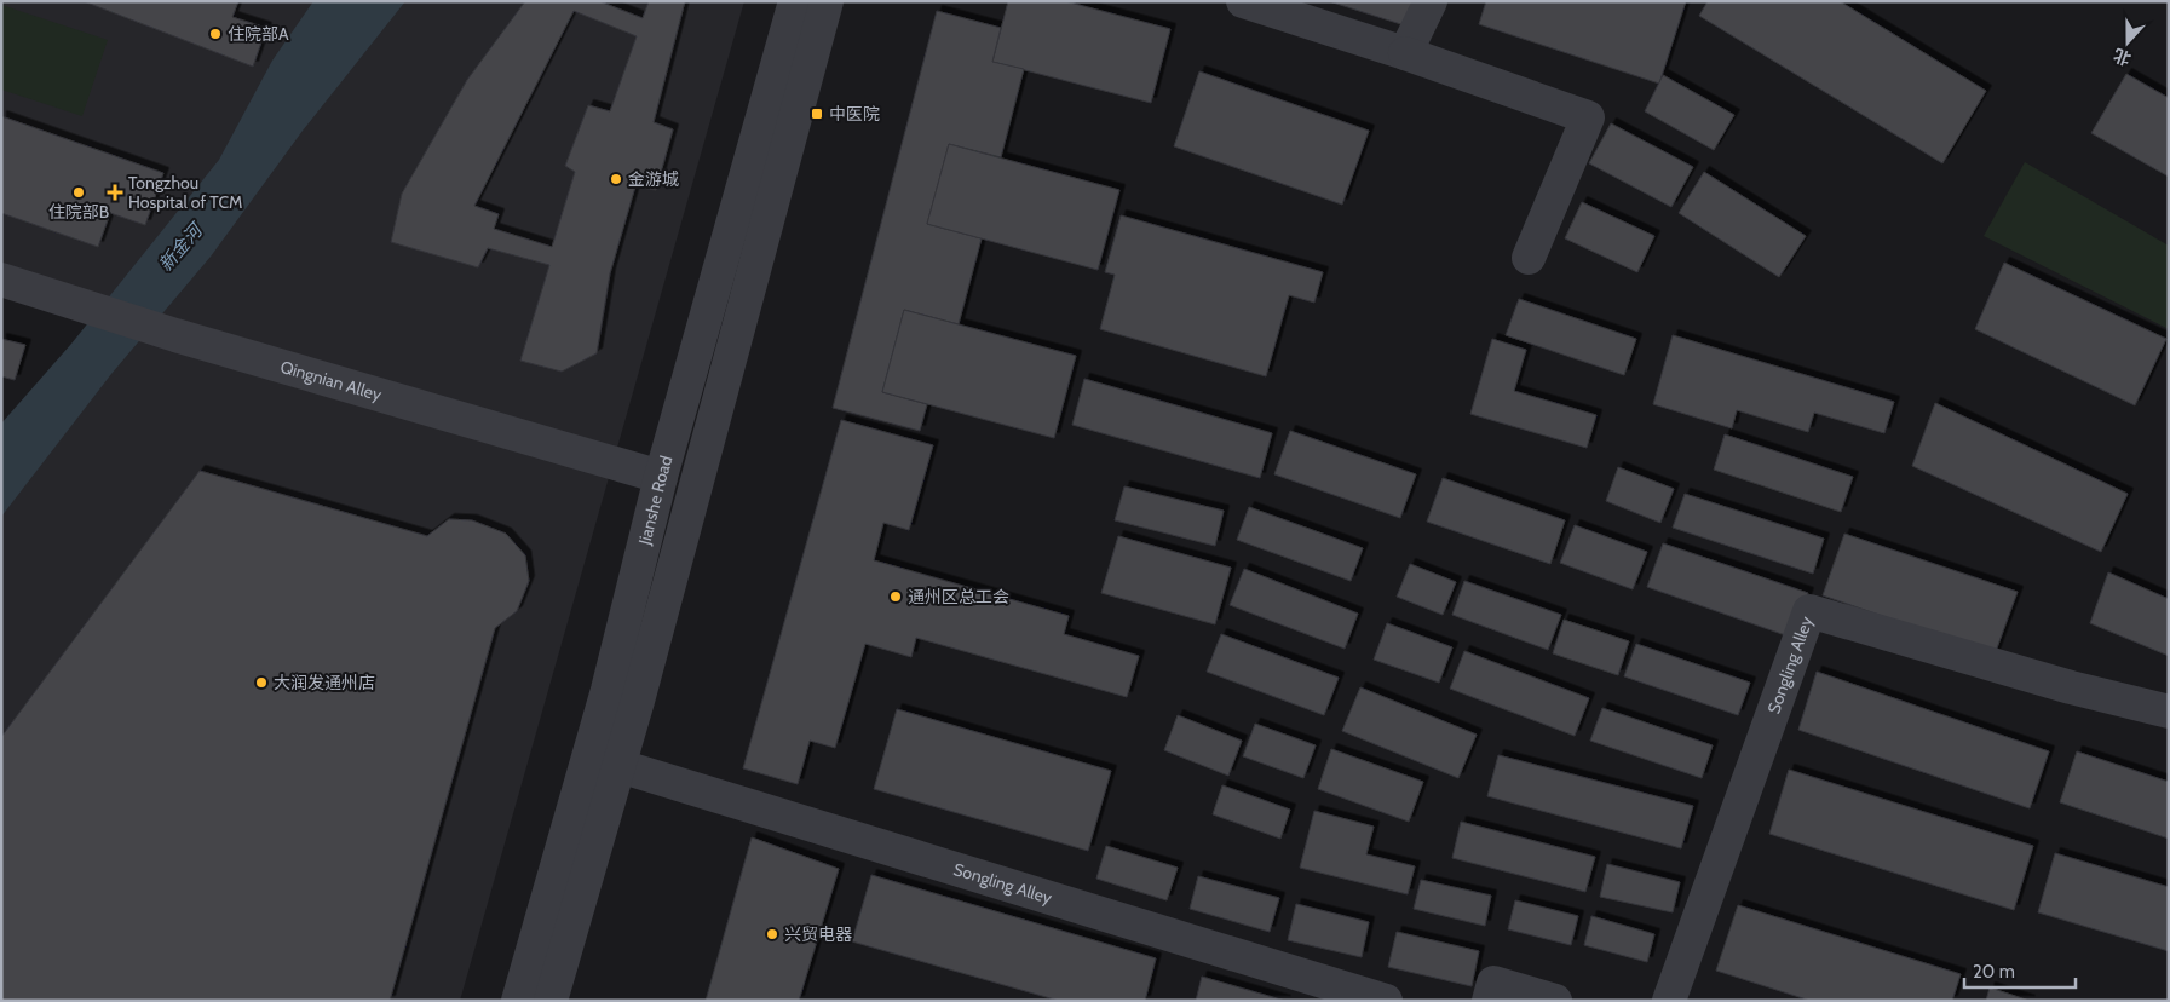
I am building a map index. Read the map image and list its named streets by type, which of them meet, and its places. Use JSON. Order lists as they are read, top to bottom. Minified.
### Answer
{"streets":{"street":["Qingnian Alley","Jianshe Road","Songling Alley"]},"crossings":[["Qingnian Alley","Jianshe Road"],["Jianshe Road","Songling Alley"]],"water":["新金河"],"places":{"other":["住院部A","金游城","住院部B","通州区总工会","大润发通州店","兴贸电器"],"transit":["中医院"],"health":["Tongzhou Hospital of TCM"]},"scale_bar":"20 m","north":"bottom"}
